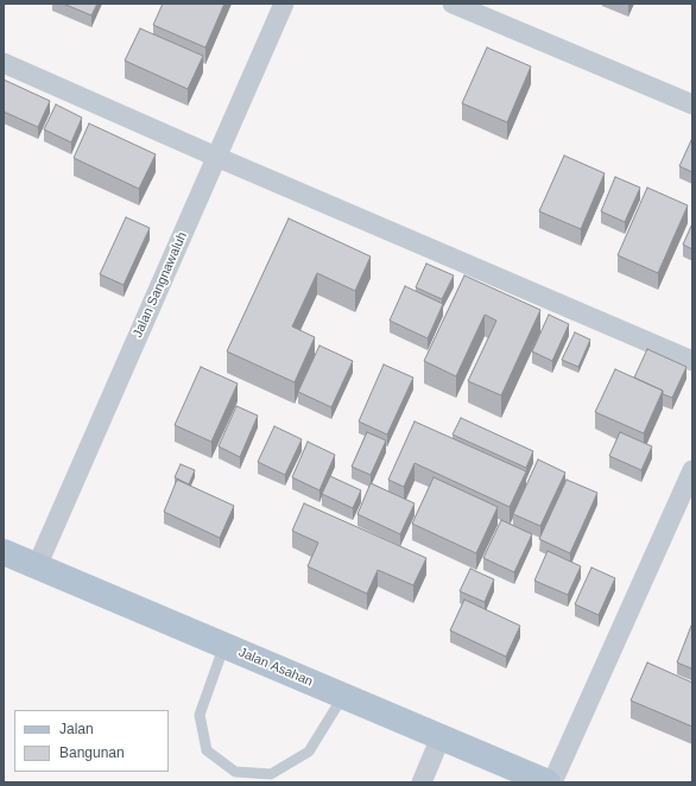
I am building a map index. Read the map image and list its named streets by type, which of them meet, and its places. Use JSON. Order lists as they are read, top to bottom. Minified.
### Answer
{"streets":{"main road":["Jalan Asahan"],"street":["Jalan Sangnawaluh"]},"crossings":[["Jalan Sangnawaluh","Jalan Asahan"]],"legend":["Jalan","Bangunan"]}
